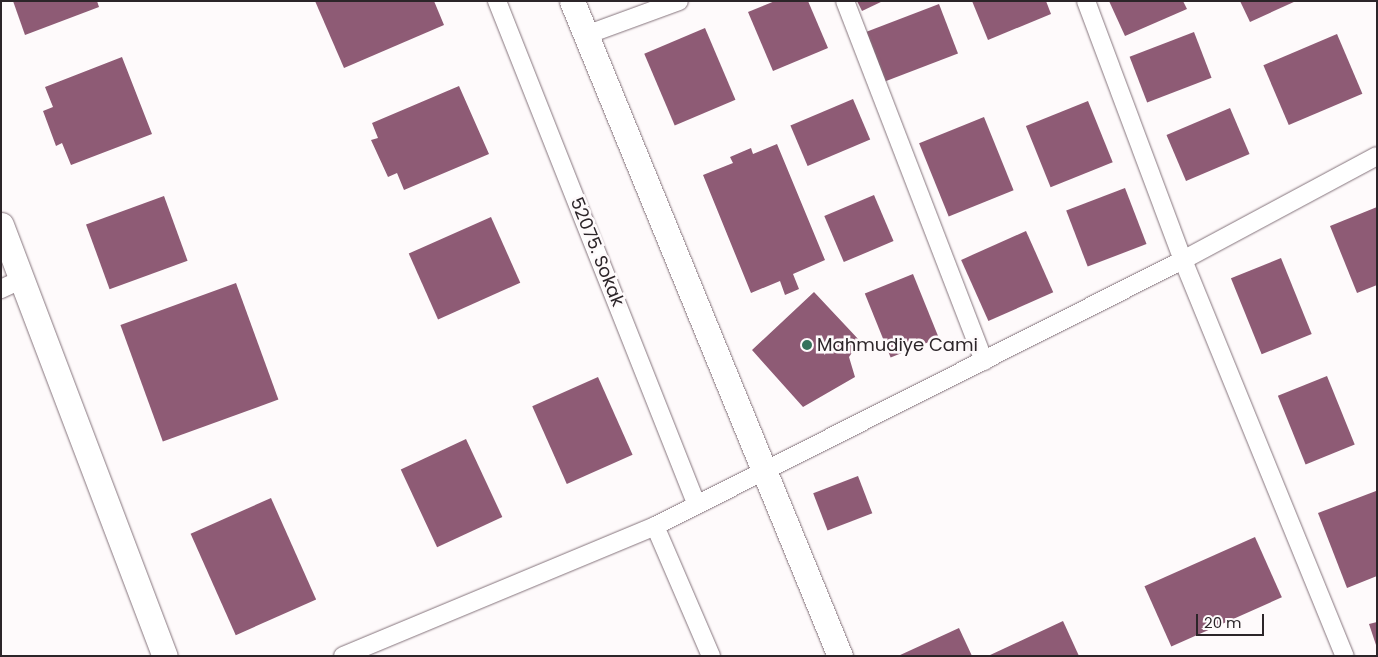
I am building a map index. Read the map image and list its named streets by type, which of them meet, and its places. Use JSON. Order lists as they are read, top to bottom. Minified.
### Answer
{"streets":{"street":["52075. Sokak"]},"places":["Mahmudiye Cami"],"scale_bar":"20 m"}
